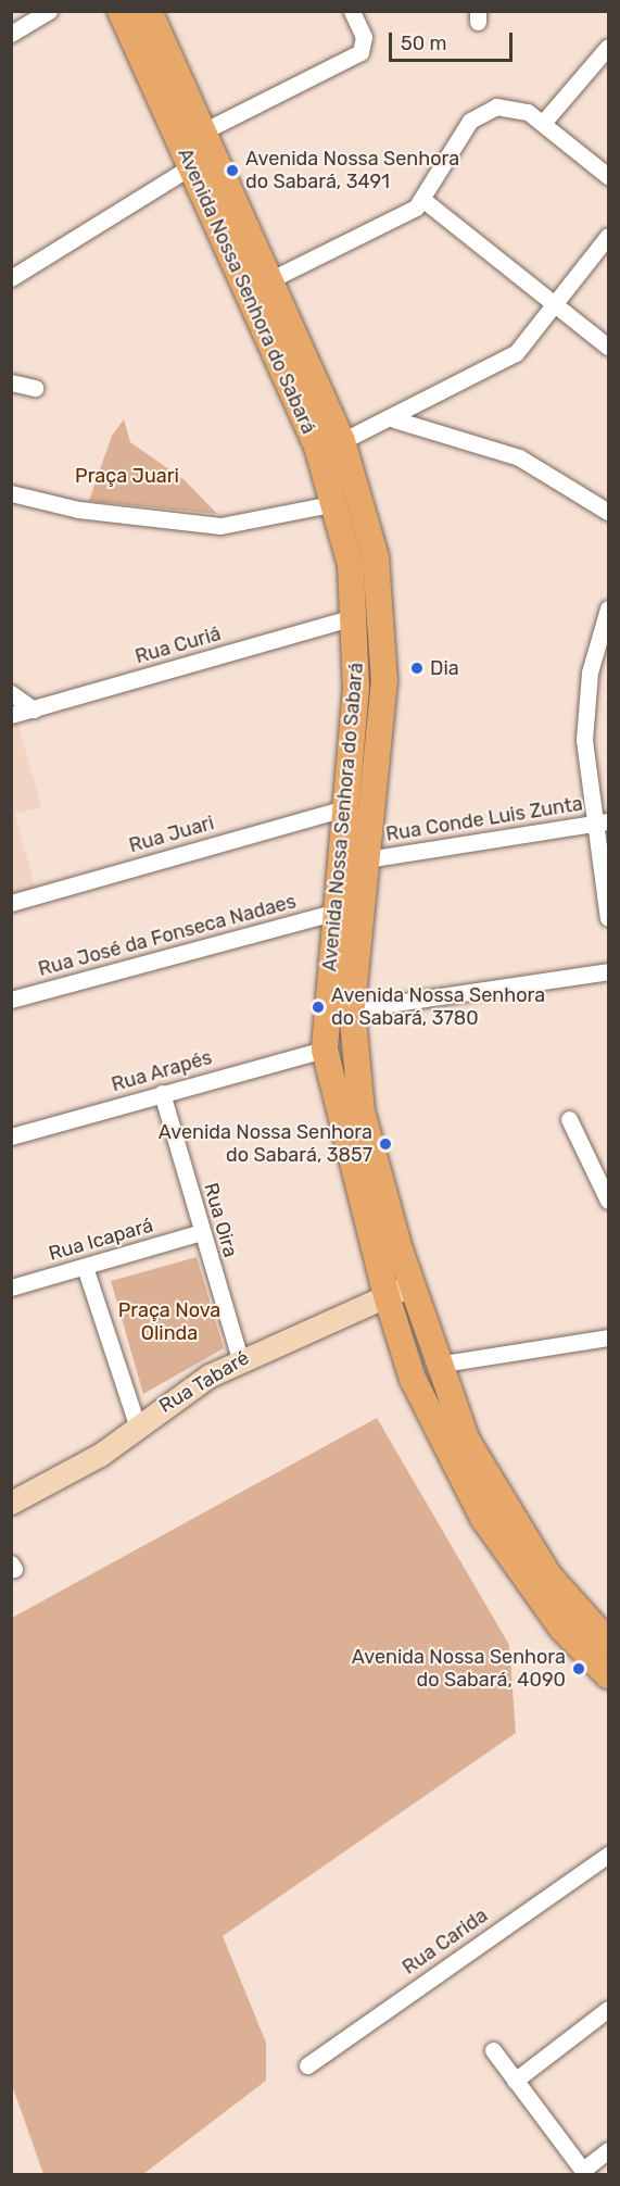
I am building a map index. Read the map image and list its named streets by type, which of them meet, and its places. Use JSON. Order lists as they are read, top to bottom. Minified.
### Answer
{"streets":{"main road":["Avenida Nossa Senhora do Sabará"],"street":["Rua Curiá","Rua Conde Luis Zunta","Rua Juari","Rua José da Fonseca Nadaes","Rua Arapés","Rua Oira","Rua Icapará","Rua Tabaré","Rua Carida"]},"crossings":[["Avenida Nossa Senhora do Sabará","Rua Curiá"],["Avenida Nossa Senhora do Sabará","Rua Conde Luis Zunta"],["Avenida Nossa Senhora do Sabará","Rua Juari"],["Avenida Nossa Senhora do Sabará","Rua José da Fonseca Nadaes"],["Avenida Nossa Senhora do Sabará","Rua Arapés"],["Avenida Nossa Senhora do Sabará","Rua Tabaré"],["Rua Arapés","Rua Oira"],["Rua Oira","Rua Icapará"],["Rua Oira","Rua Tabaré"]],"parks":["Praça Juari","Praça Nova Olinda"],"places":["Avenida Nossa Senhora do Sabará, 3491","Dia","Avenida Nossa Senhora do Sabará, 3780","Avenida Nossa Senhora do Sabará, 3857","Avenida Nossa Senhora do Sabará, 4090"],"scale_bar":"50 m"}
